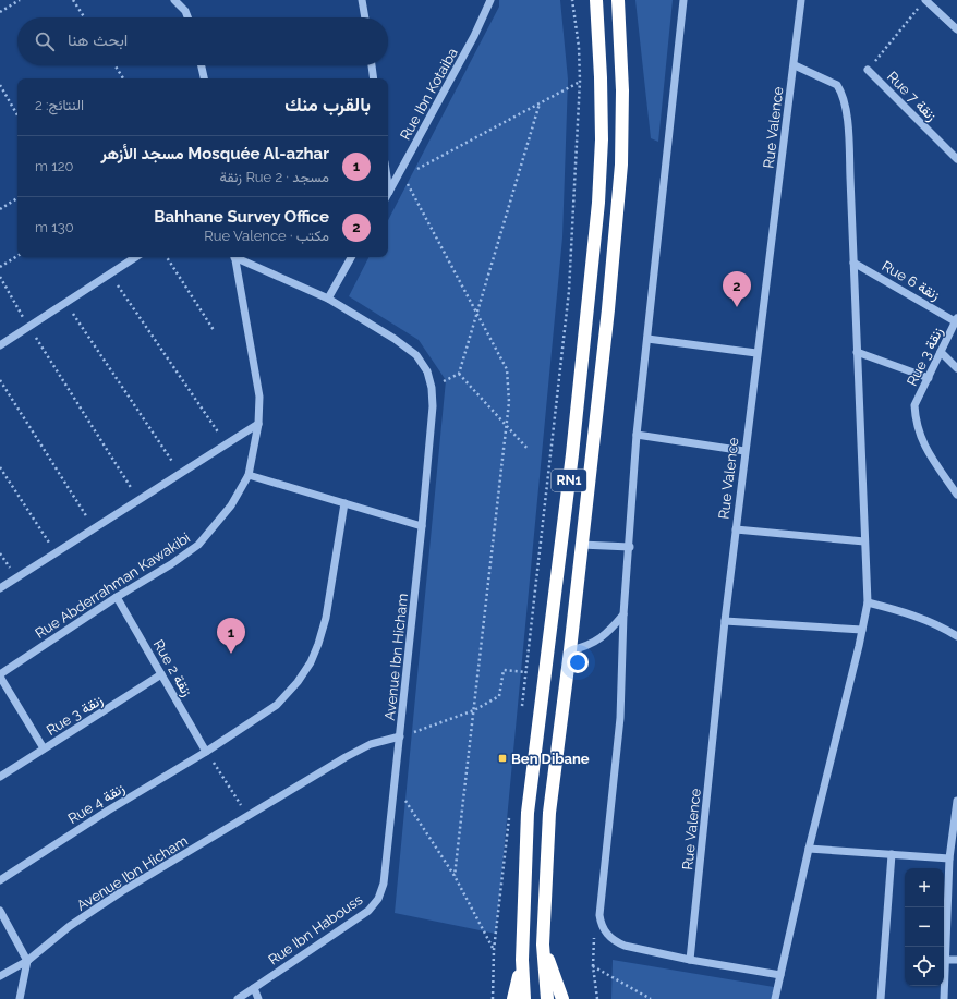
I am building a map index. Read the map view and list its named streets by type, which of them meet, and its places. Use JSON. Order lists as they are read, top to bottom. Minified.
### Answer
{"streets":{"highway":["RN1"],"street":["Rue Ibn Kotaiba","Rue 7 زنقة","Rue Valence","Rue 6 زنقة","Rue 3 زنقة","Rue Abderrahman Kawakibi","Avenue Ibn Hicham","Rue 2 زنقة","Rue 4 زنقة","Rue Ibn Habouss"]},"crossings":[["Rue 6 زنقة","Rue 3 زنقة"],["Rue 3 زنقة","Rue 2 زنقة"],["Rue Abderrahman Kawakibi","Rue 2 زنقة"],["Avenue Ibn Hicham","Rue Ibn Habouss"],["Rue 2 زنقة","Rue 4 زنقة"]],"places":{"transit":["Ben Dibane"]},"page":{"search":"ابحث هنا","heading":["بالقرب منك","النتائج: 2"],"list":[{"mark":"1","name":"Mosquée Al-azhar مسجد الأزهر","note":"مسجد · Rue 2 زنقة","value":"120 m"},{"mark":"2","name":"Bahhane Survey Office","note":"مكتب · Rue Valence","value":"130 m"}],"pins":["2","1"],"map_buttons":["+","−"]}}
